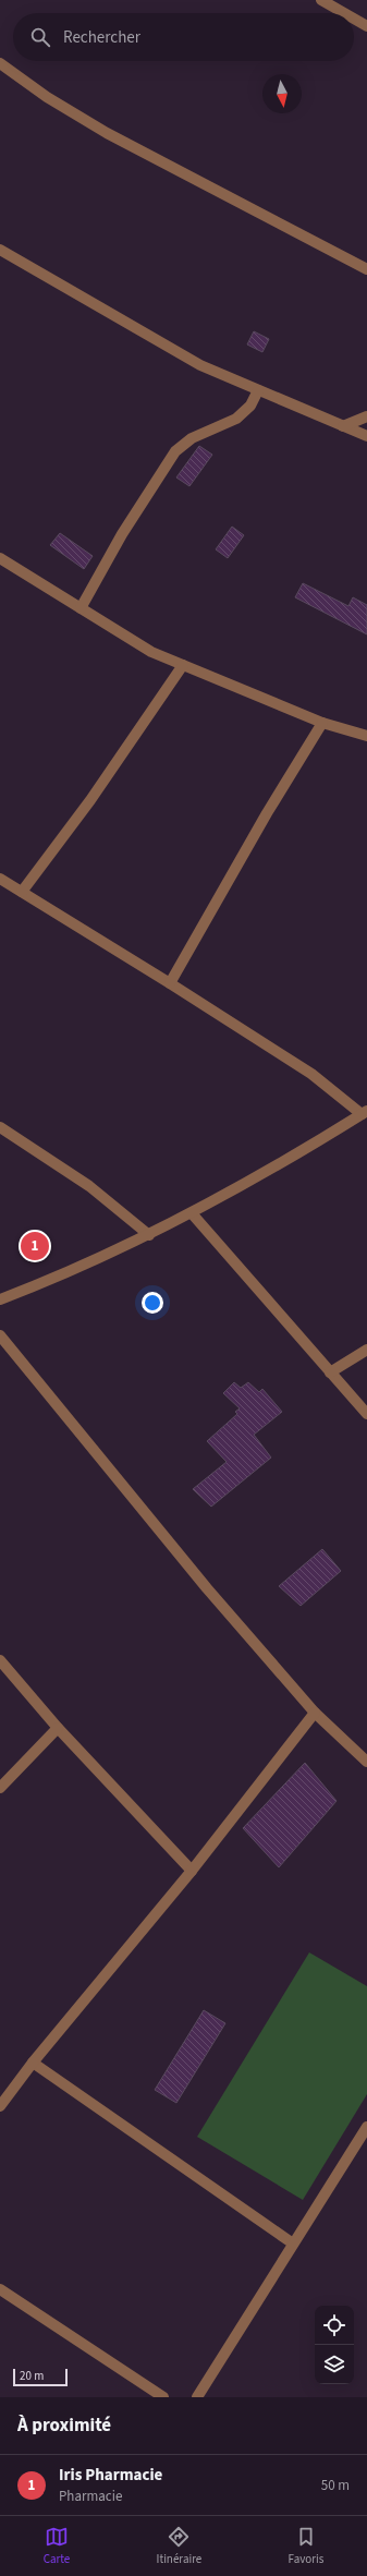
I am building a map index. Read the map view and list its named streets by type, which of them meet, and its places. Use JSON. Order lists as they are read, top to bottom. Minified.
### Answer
{"scale_bar":"20 m","north":"bottom","page":{"search":"Rechercher","pins":"1","scale":"20 m","heading":"À proximité","list":[{"mark":"1","name":"Iris Pharmacie","note":"Pharmacie","value":"50 m"}],"nav":["Carte","Itinéraire","Favoris"]}}
